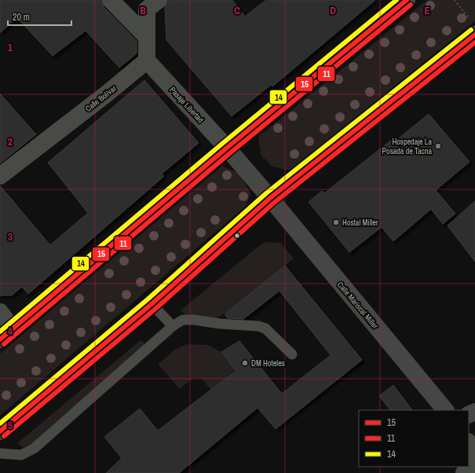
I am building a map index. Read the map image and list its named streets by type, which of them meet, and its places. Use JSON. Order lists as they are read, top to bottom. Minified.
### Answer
{"streets":{"street":["Calle Bolívar","Pasaje Libertad","Calle Mariscal Miller"]},"crossings":[["Calle Bolívar","Pasaje Libertad"],["Pasaje Libertad","Calle Mariscal Miller"]],"places":["Hospedaje La Posada de Tacna","Hostal Miller","DM Hoteles"],"lines":["transit line 15","transit line 14","transit line 11"],"legend":["15","11","14"],"scale_bar":"20 m","grid":{"columns":["B","C","D","E"],"rows":["1","2","3","4","5"]}}
